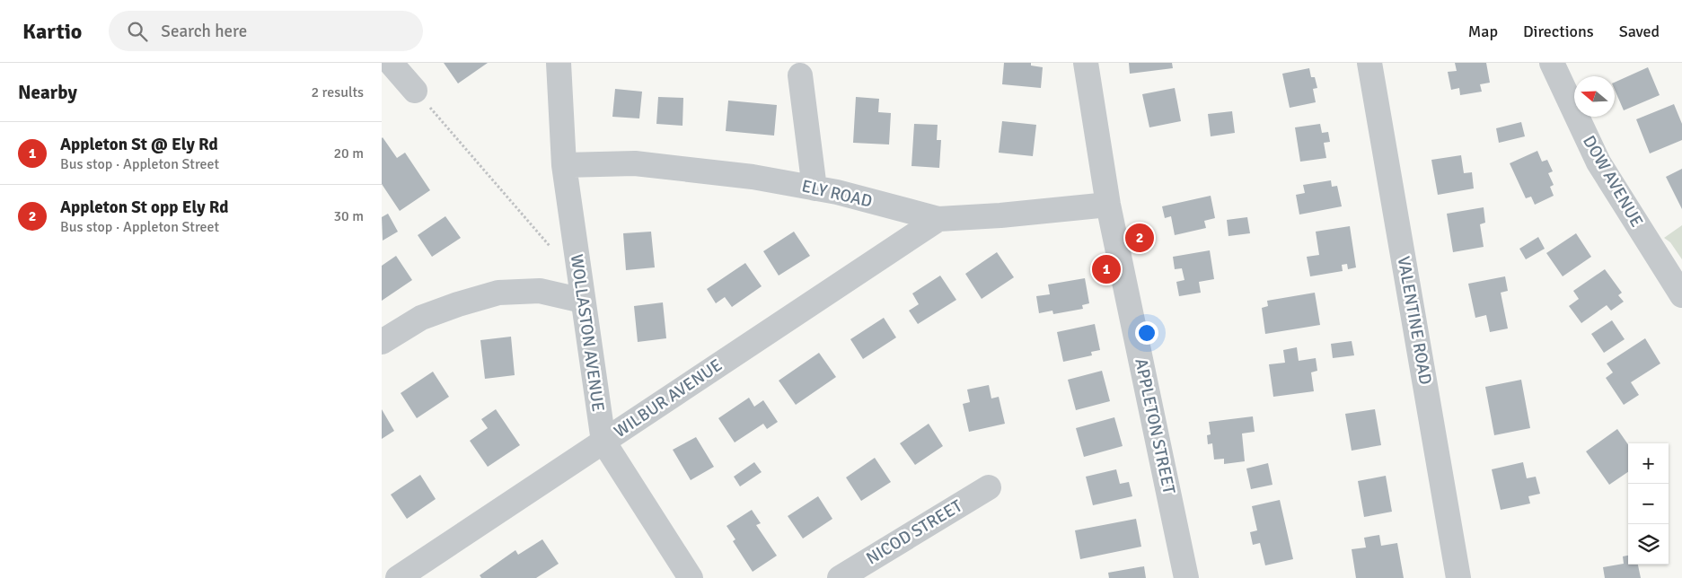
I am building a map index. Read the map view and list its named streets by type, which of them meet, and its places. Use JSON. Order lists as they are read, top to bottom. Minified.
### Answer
{"streets":{"street":["DOW AVENUE","ELY ROAD","VALENTINE ROAD","WOLLASTON AVENUE","WILBUR AVENUE","APPLETON STREET","NICOD STREET"]},"crossings":[["ELY ROAD","WOLLASTON AVENUE"],["ELY ROAD","WILBUR AVENUE"],["ELY ROAD","APPLETON STREET"],["WOLLASTON AVENUE","WILBUR AVENUE"]],"north":"left","page":{"header":"Kartio","search":"Search here","nav":["Map","Directions","Saved"],"heading":["Nearby","2 results"],"list":[{"mark":"1","name":"Appleton St @ Ely Rd","note":"Bus stop · Appleton Street","value":"20 m"},{"mark":"2","name":"Appleton St opp Ely Rd","note":"Bus stop · Appleton Street","value":"30 m"}],"pins":["2","1"],"map_buttons":["+","−"]}}
